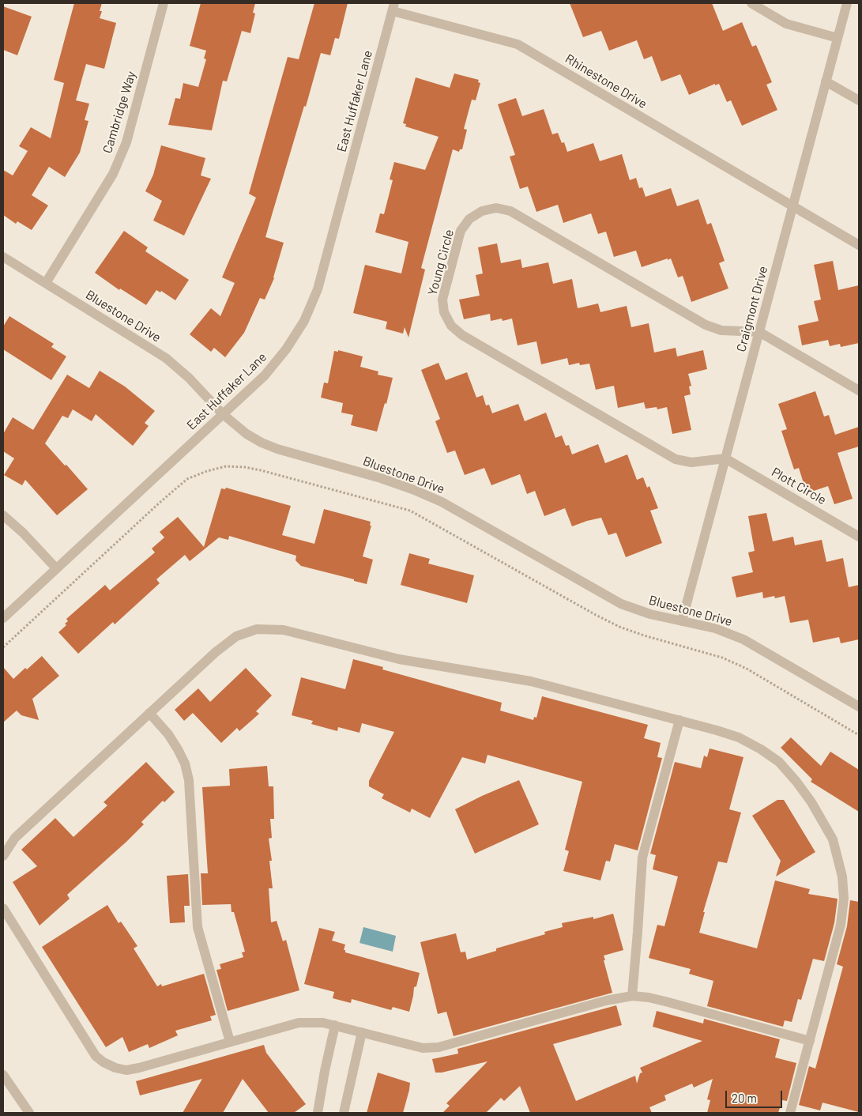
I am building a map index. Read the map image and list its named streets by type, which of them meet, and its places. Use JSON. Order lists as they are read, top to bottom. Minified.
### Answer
{"streets":{"street":["Rhinestone Drive","East Huffaker Lane","Cambridge Way","Young Circle","Craigmont Drive","Bluestone Drive","Plott Circle"]},"crossings":[["Rhinestone Drive","East Huffaker Lane"],["Rhinestone Drive","Craigmont Drive"],["East Huffaker Lane","Bluestone Drive"],["Cambridge Way","Bluestone Drive"],["Young Circle","Craigmont Drive"],["Young Circle","Plott Circle"],["Craigmont Drive","Bluestone Drive"],["Craigmont Drive","Plott Circle"]],"scale_bar":"20 m"}
